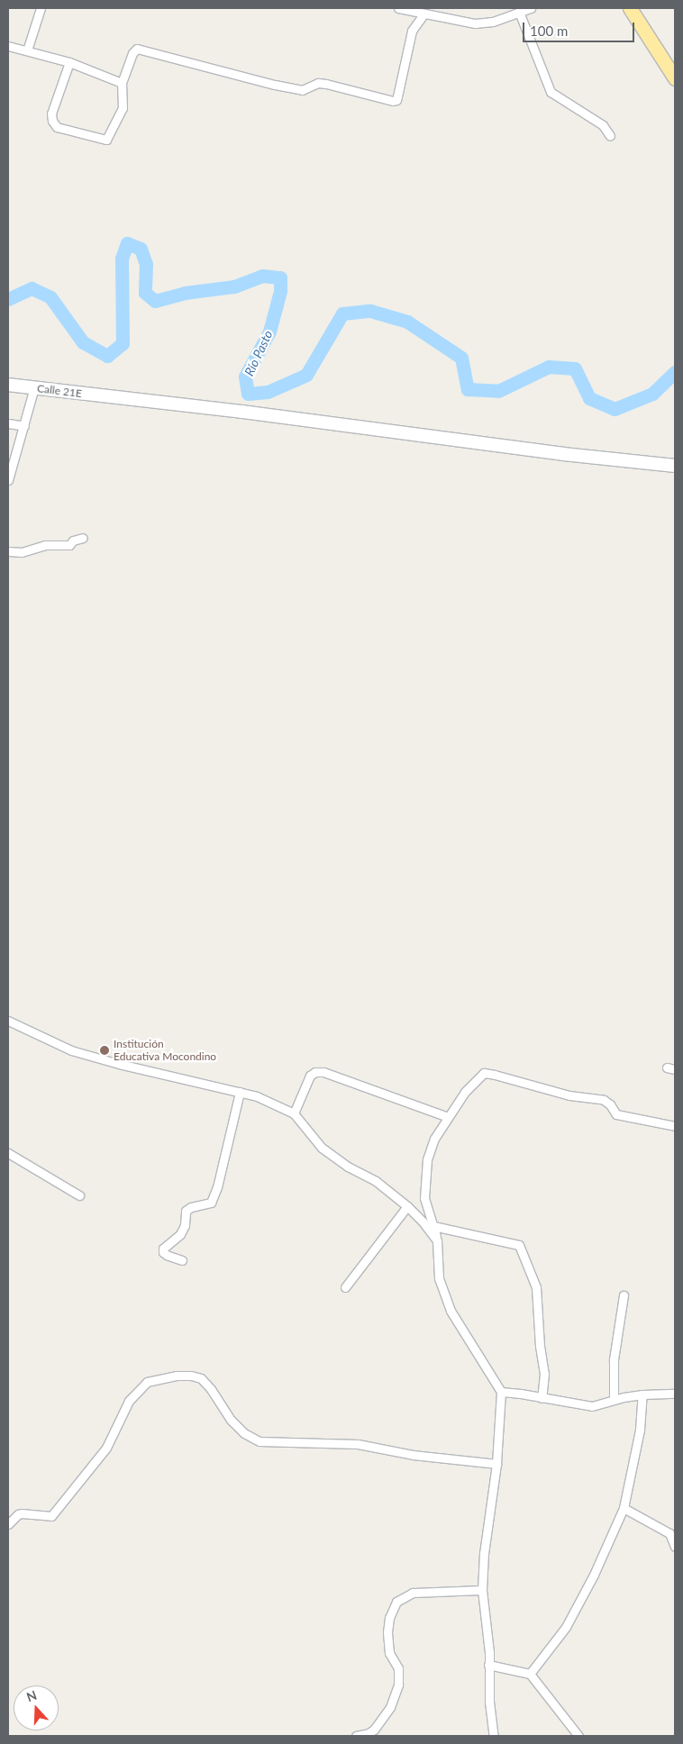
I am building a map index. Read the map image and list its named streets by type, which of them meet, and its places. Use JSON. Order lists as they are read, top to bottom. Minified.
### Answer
{"streets":{"main road":["Calle 21E"]},"water":["Río Pasto"],"places":["Institución Educativa Mocondino"],"scale_bar":"100 m","north":"top"}
